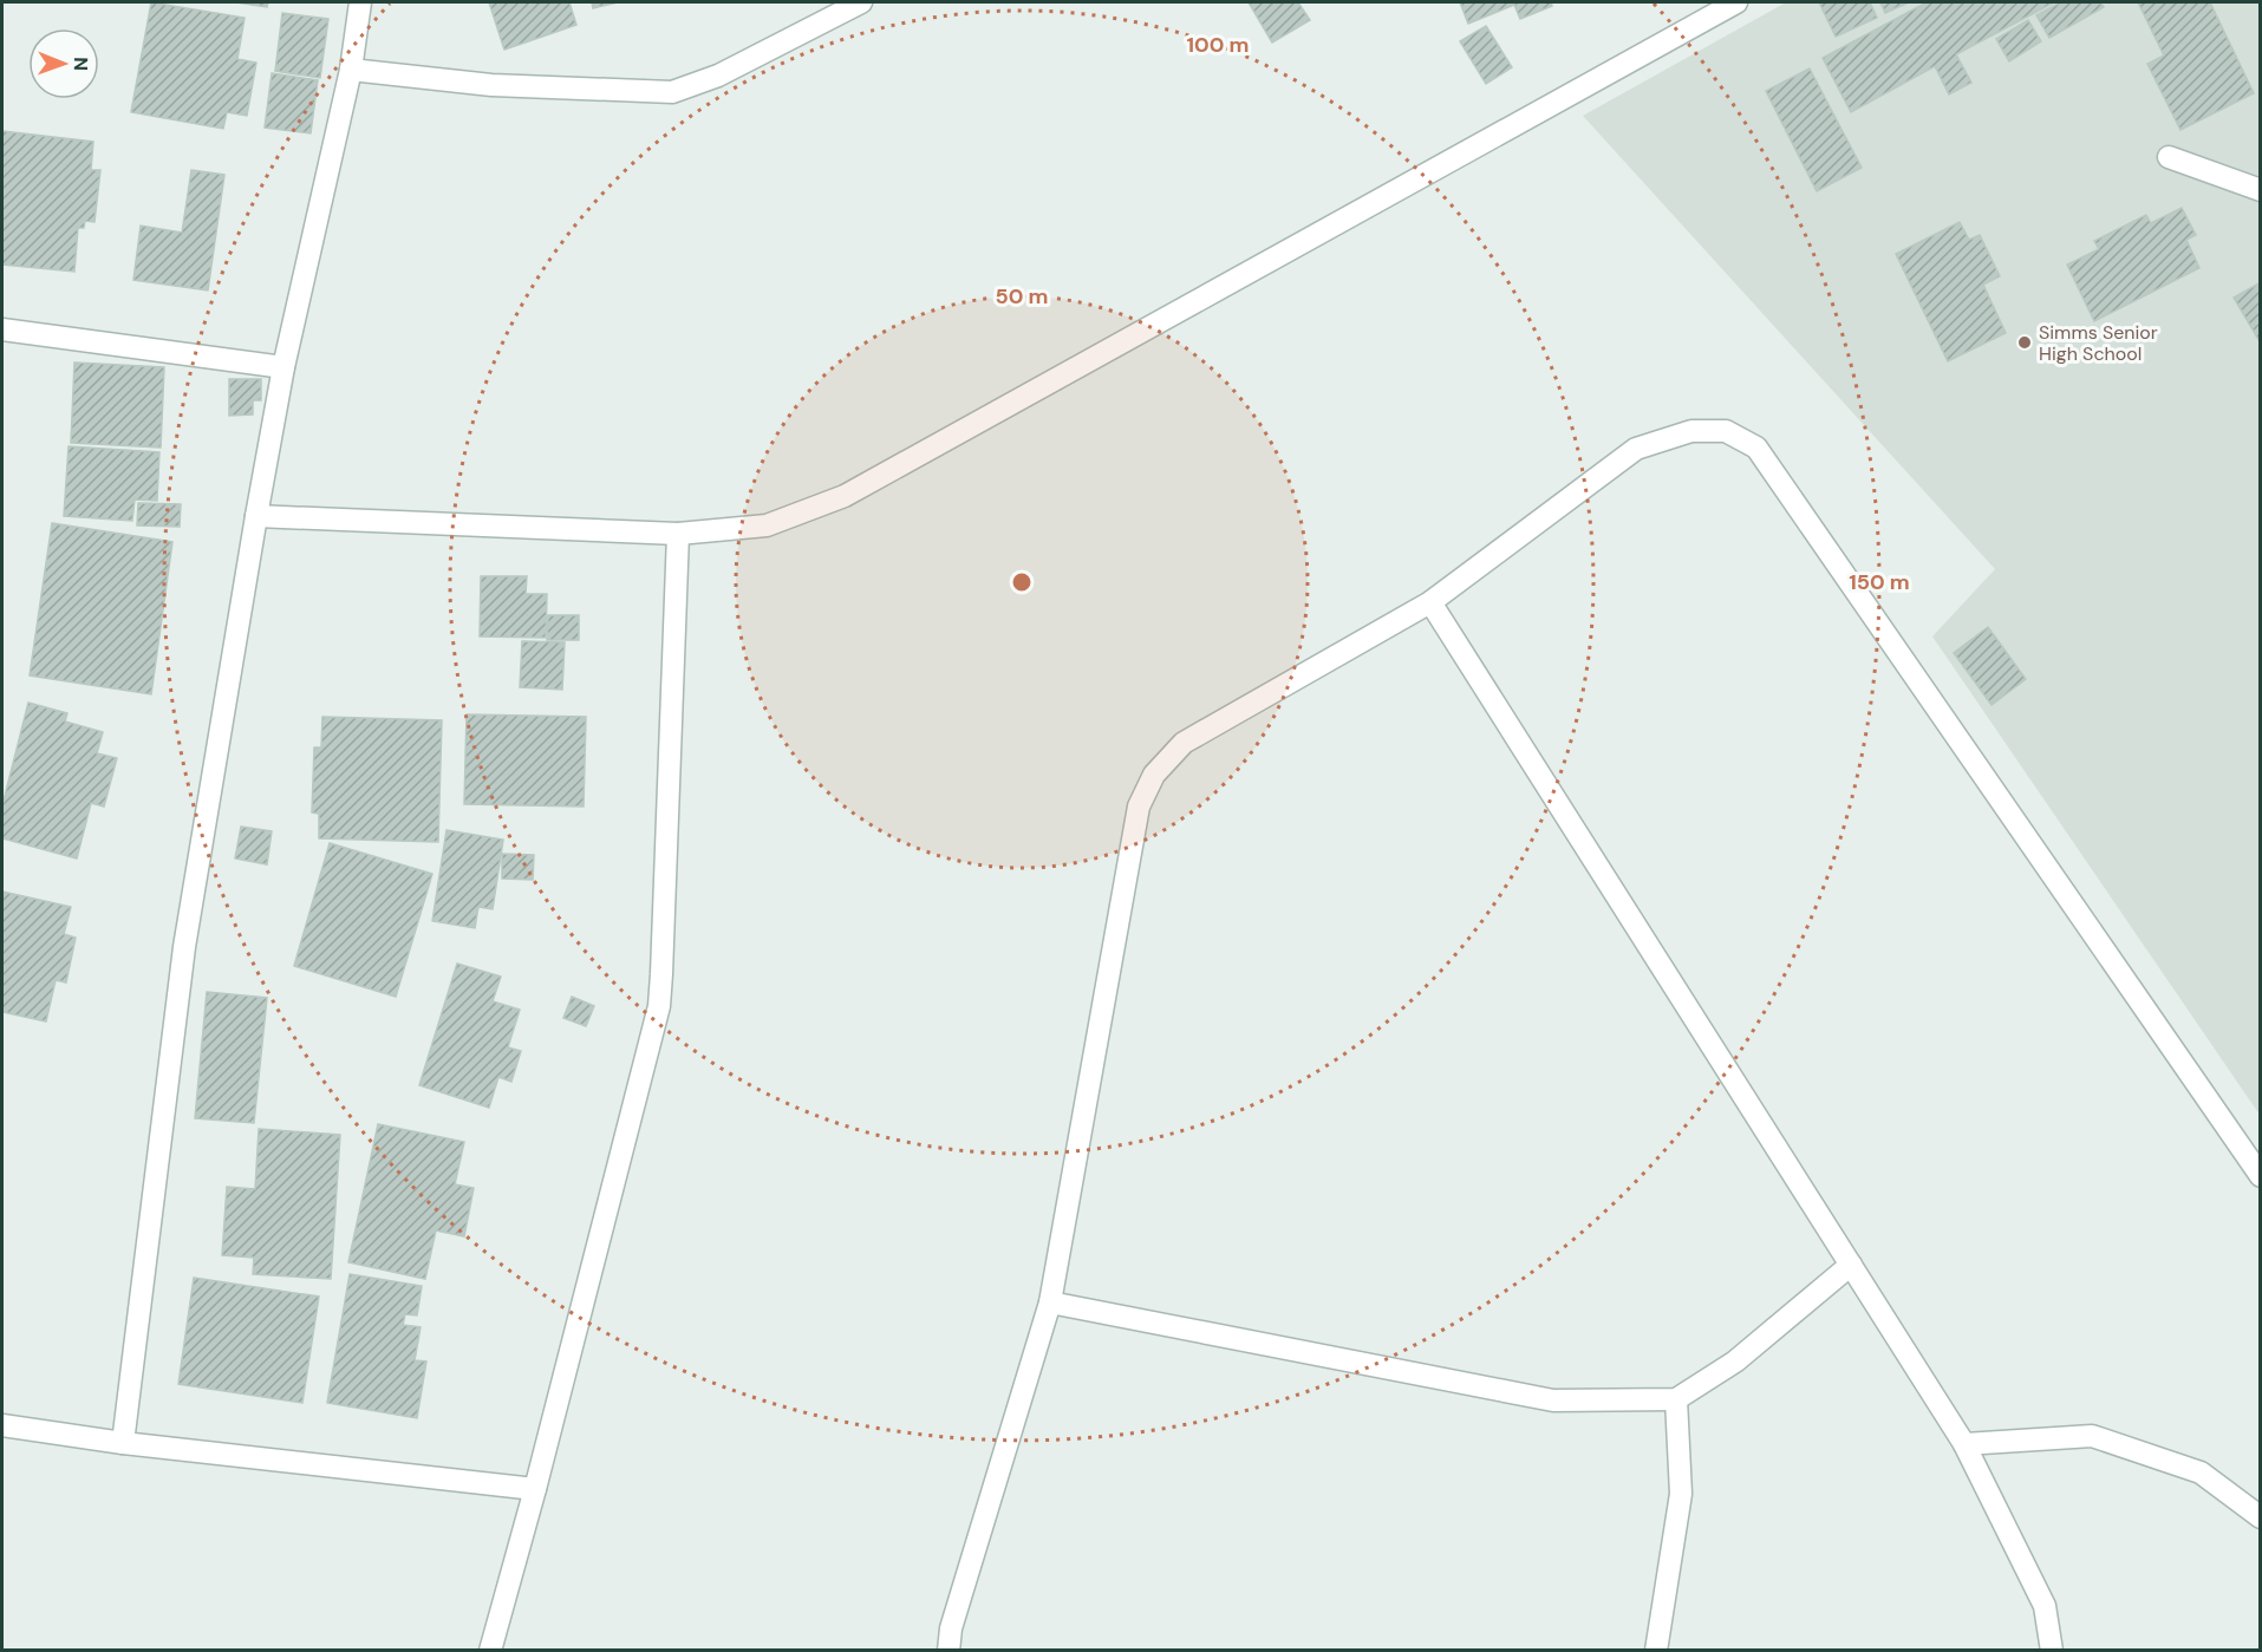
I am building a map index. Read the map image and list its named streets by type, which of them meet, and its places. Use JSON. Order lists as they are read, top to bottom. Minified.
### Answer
{"places":["Simms Senior High School"],"north":"right","rings":["100 m","50 m","150 m"]}
